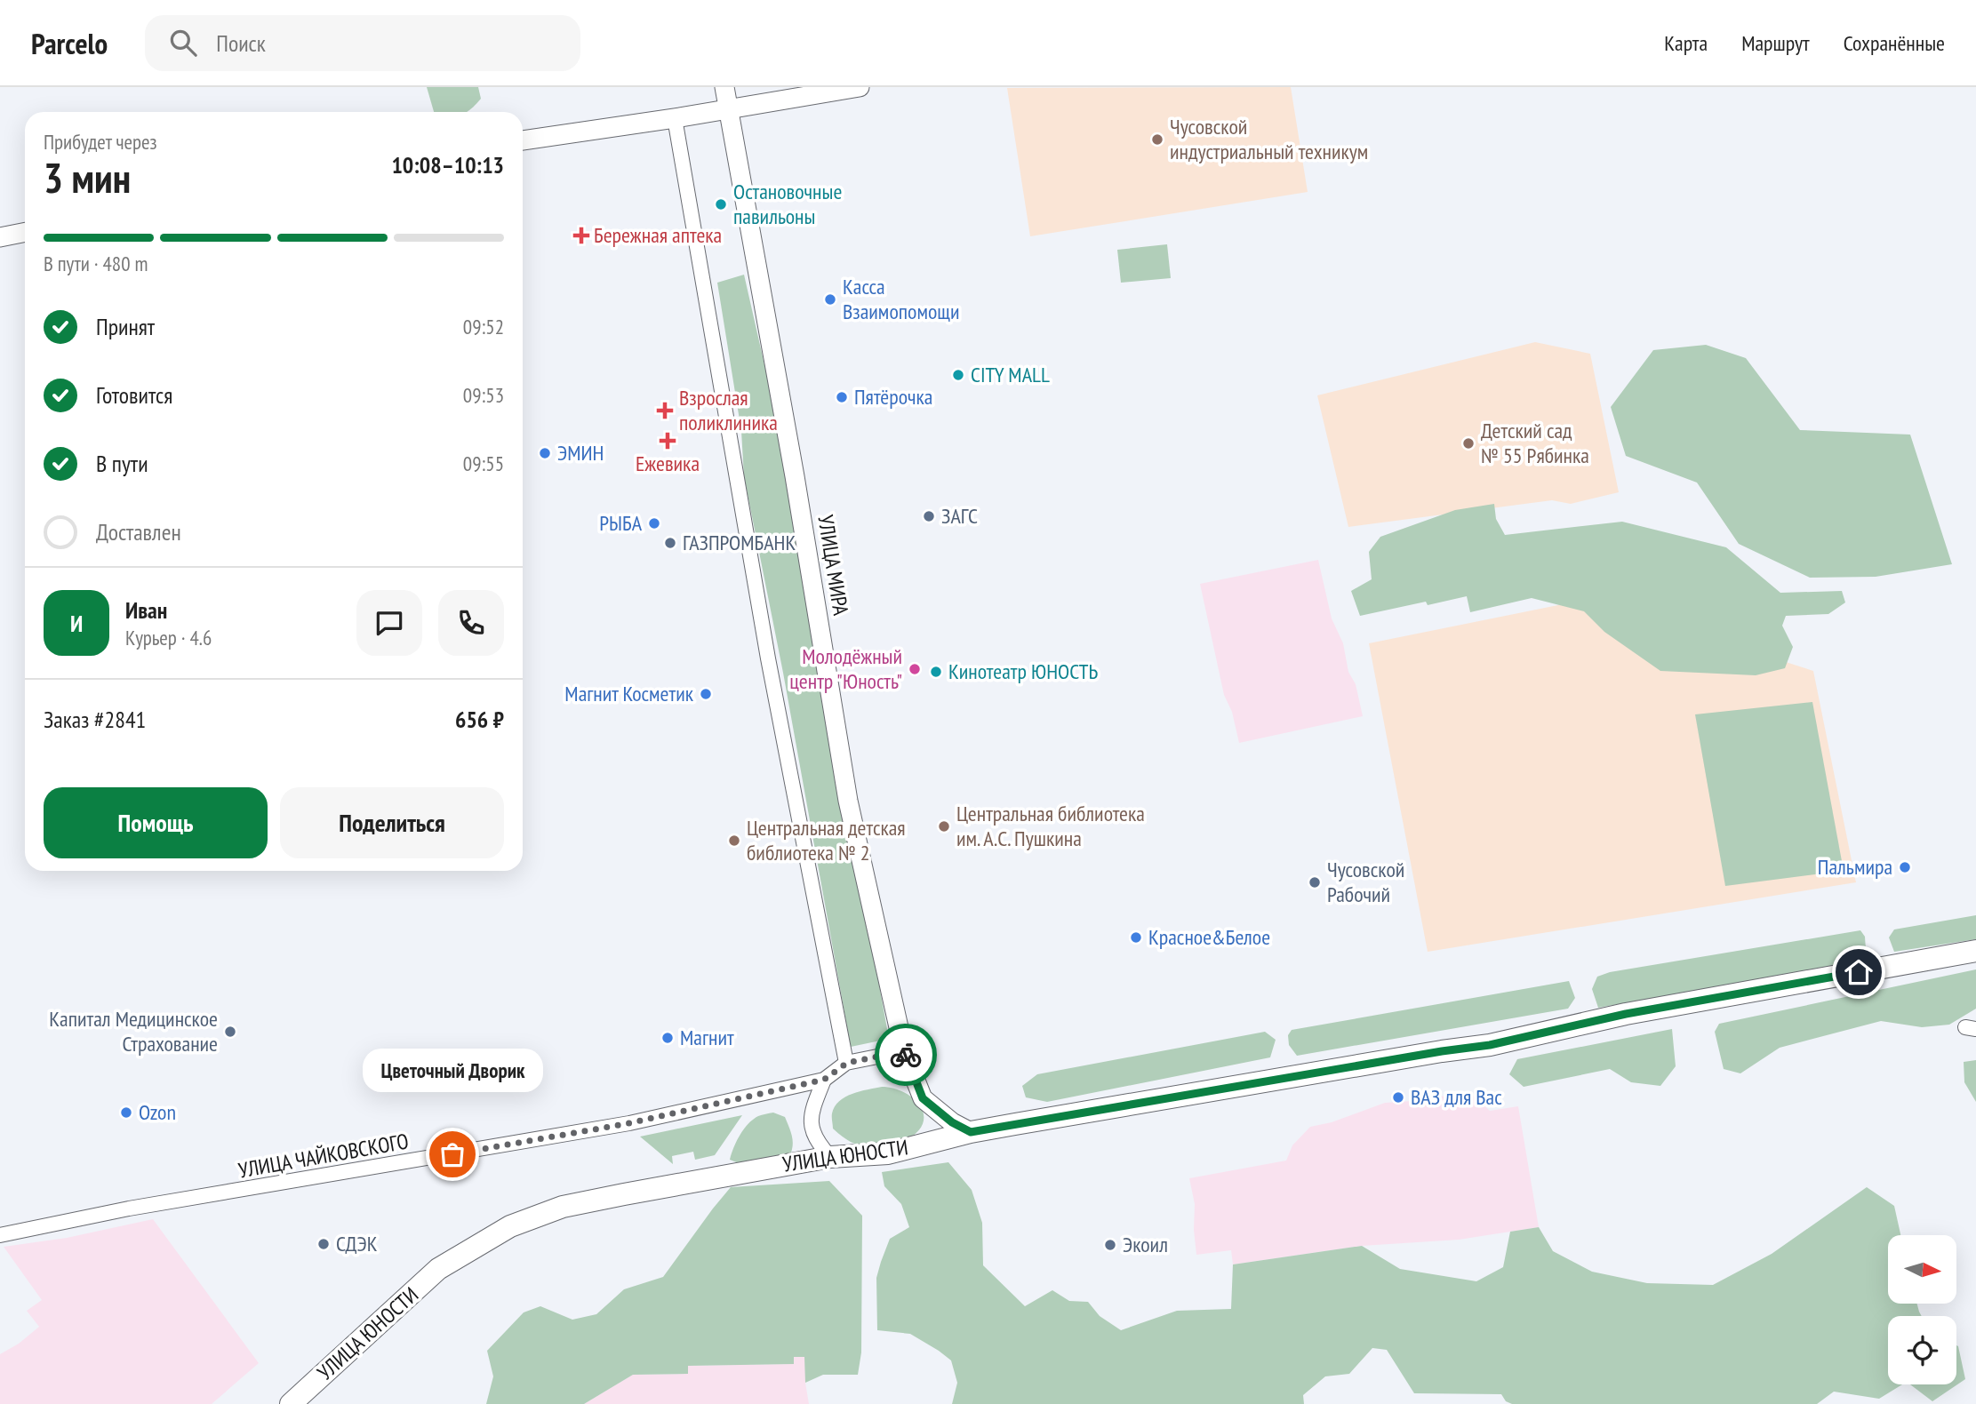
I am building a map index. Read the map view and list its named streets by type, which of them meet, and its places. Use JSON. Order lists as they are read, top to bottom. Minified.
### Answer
{"streets":{"main road":["УЛИЦА ЮНОСТИ"],"street":["УЛИЦА МИРА","УЛИЦА ЧАЙКОВСКОГО"]},"crossings":[["УЛИЦА МИРА","УЛИЦА ЧАЙКОВСКОГО"],["УЛИЦА МИРА","УЛИЦА ЮНОСТИ"]],"places":{"other":["Чусовской индустриальный техникум","Остановочные павильоны","Касса Взаимопомощи","CITY MALL","Пятёрочка","Детский сад № 55 Рябинка","ЭМИН","ЗАГС","РЫБА","ГАЗПРОМБАНК","Молодёжный центр \"Юность\"","Кинотеатр ЮНОСТЬ","Магнит Косметик","Центральная библиотека им. А.С. Пушкина","Центральная детская библиотека № 2","Пальмира","Чусовской Рабочий","Красное&Белое","Капитал Медицинское Страхование","Магнит","ВАЗ для Вас","Ozon","Цветочный Дворик","СДЭК","Экоил"],"health":["Бережная аптека","Взрослая поликлиника","Ежевика"]},"north":"right","page":{"header":"Parcelo","search":"Поиск","nav":["Карта","Маршрут","Сохранённые"],"heading":["3 мин","Прибудет через","10:08–10:13"],"panel":["Иван","Курьер · 4.6","Заказ #2841","656 ₽"],"bar":"В пути · 480 m","list":[["Принят","09:52"],["Готовится","09:53"],["В пути","09:55"],"Доставлен"],"round":"И","buttons":["Помощь","Поделиться"],"bubble":"Цветочный Дворик"}}
